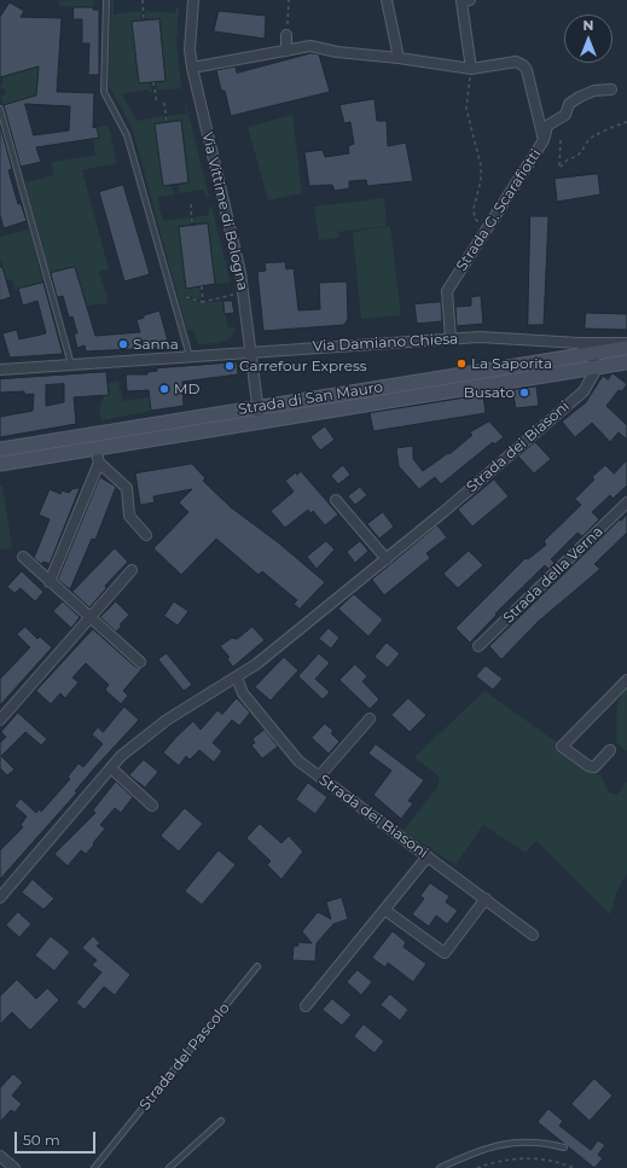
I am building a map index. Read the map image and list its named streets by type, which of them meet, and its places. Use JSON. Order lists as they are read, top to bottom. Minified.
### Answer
{"streets":{"main road":["Strada di San Mauro"],"street":["Strada G. Scarafiotti","Via Vittime di Bologna","Via Damiano Chiesa","Strada dei Biasoni","Strada della Verna"],"lane":["Strada del Pascolo"]},"crossings":[["Strada G. Scarafiotti","Via Vittime di Bologna"],["Strada G. Scarafiotti","Via Damiano Chiesa"],["Via Vittime di Bologna","Via Damiano Chiesa"],["Via Vittime di Bologna","Strada di San Mauro"],["Strada di San Mauro","Strada dei Biasoni"]],"places":["Sanna","La Saporita","Carrefour Express","MD","Busato"],"scale_bar":"50 m","north":"top"}
